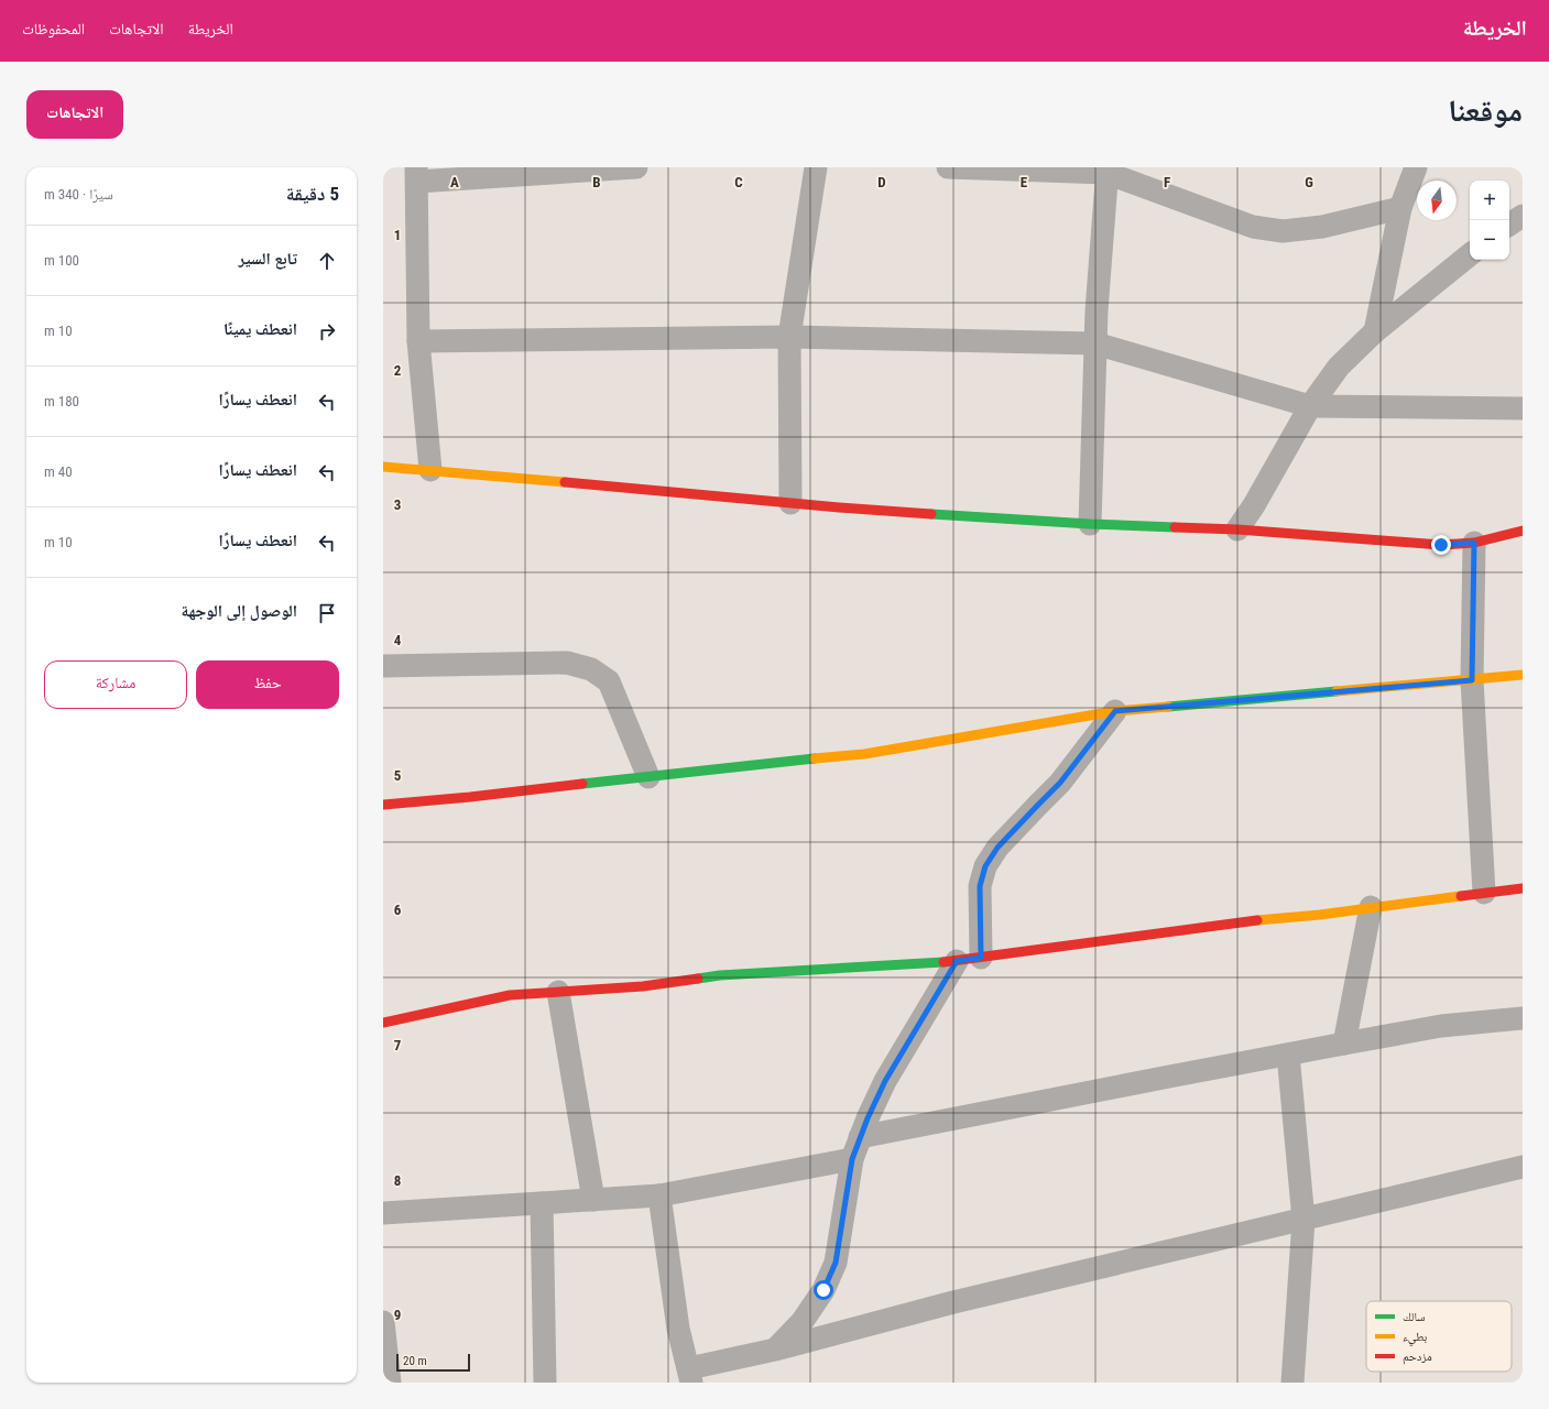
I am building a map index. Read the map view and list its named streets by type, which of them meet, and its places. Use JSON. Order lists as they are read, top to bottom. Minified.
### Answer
{"legend":["سالك","بطيء","مزدحم"],"scale_bar":"20 m","north":"bottom","page":{"header":"الخريطة","nav":["الخريطة","الاتجاهات","المحفوظات"],"title":"موقعنا","buttons":["الاتجاهات",["حفظ","مشاركة"]],"heading":["5 دقيقة","سيرًا · 340 m"],"map_buttons":["+","−"],"list":[["تابع السير","100 m"],["انعطف يمينًا","10 m"],["انعطف يسارًا","180 m"],["انعطف يسارًا","40 m"],["انعطف يسارًا","10 m"],"الوصول إلى الوجهة"],"scale":"20 m"},"grid":{"columns":["A","B","C","D","E","F","G"],"rows":["1","2","3","4","5","6","7","8","9"]}}
